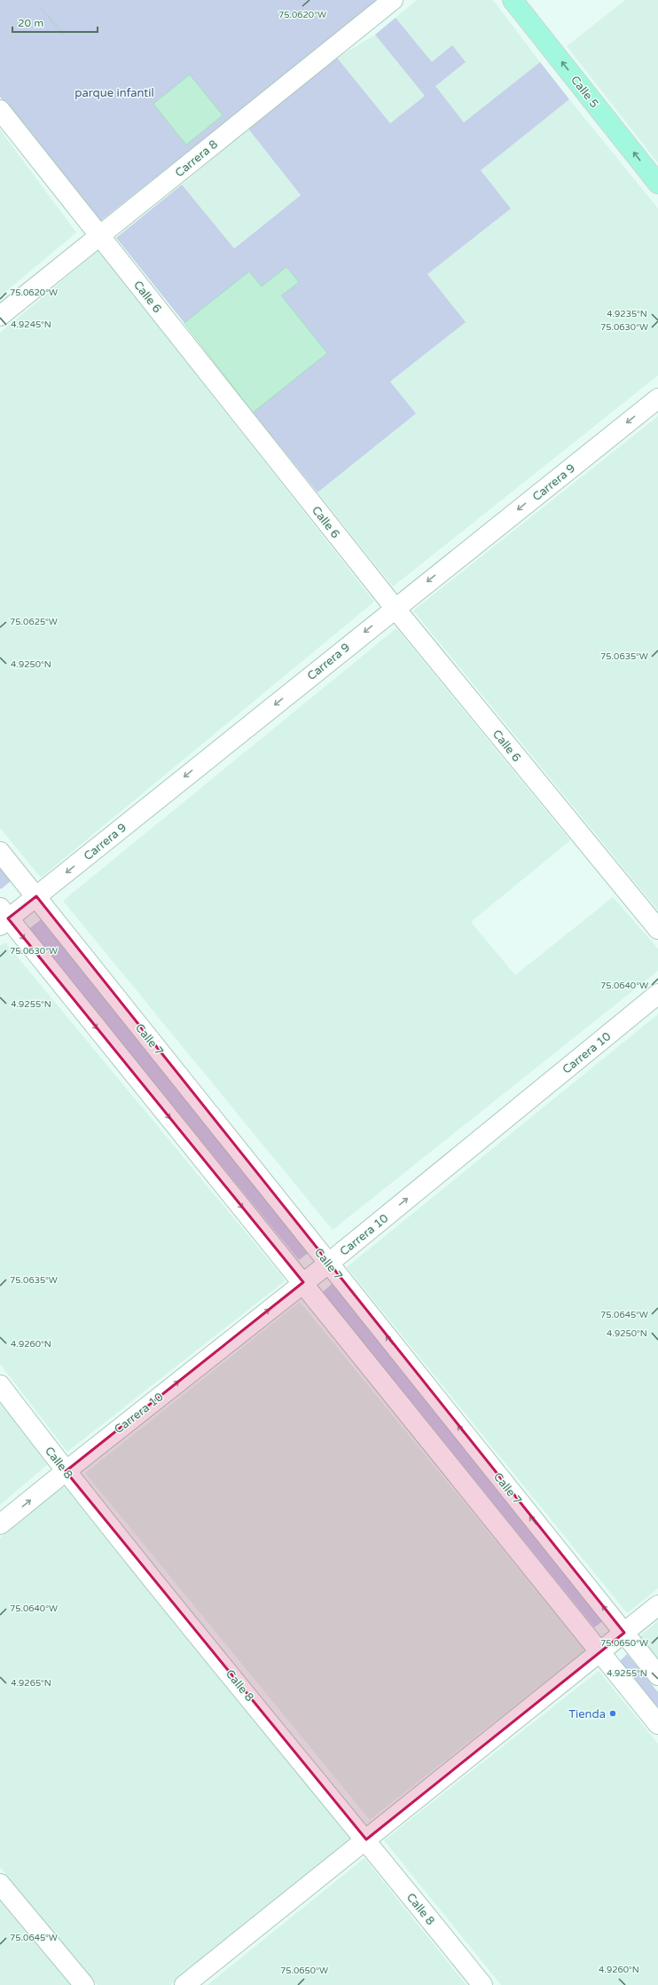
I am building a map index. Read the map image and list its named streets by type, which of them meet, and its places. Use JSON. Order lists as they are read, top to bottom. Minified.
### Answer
{"streets":{"main road":["Calle 5"],"street":["Carrera 8","Calle 6","Carrera 9","Calle 7","Carrera 10","Calle 8"]},"crossings":[["Carrera 8","Calle 6"],["Calle 6","Carrera 9"],["Carrera 9","Calle 7"],["Calle 7","Carrera 10"],["Carrera 10","Calle 8"]],"one_way":["Calle 5","Carrera 9","Carrera 10"],"parks":["parque infantil"],"places":["Tienda"],"scale_bar":"20 m","coordinates":["75.0620°W","4.9235°N","4.9245°N","75.0630°W","75.0625°W","75.0635°W","4.9250°N","75.0640°W","4.9255°N","75.0645°W","4.9260°N","75.0650°W","4.9265°N"]}
